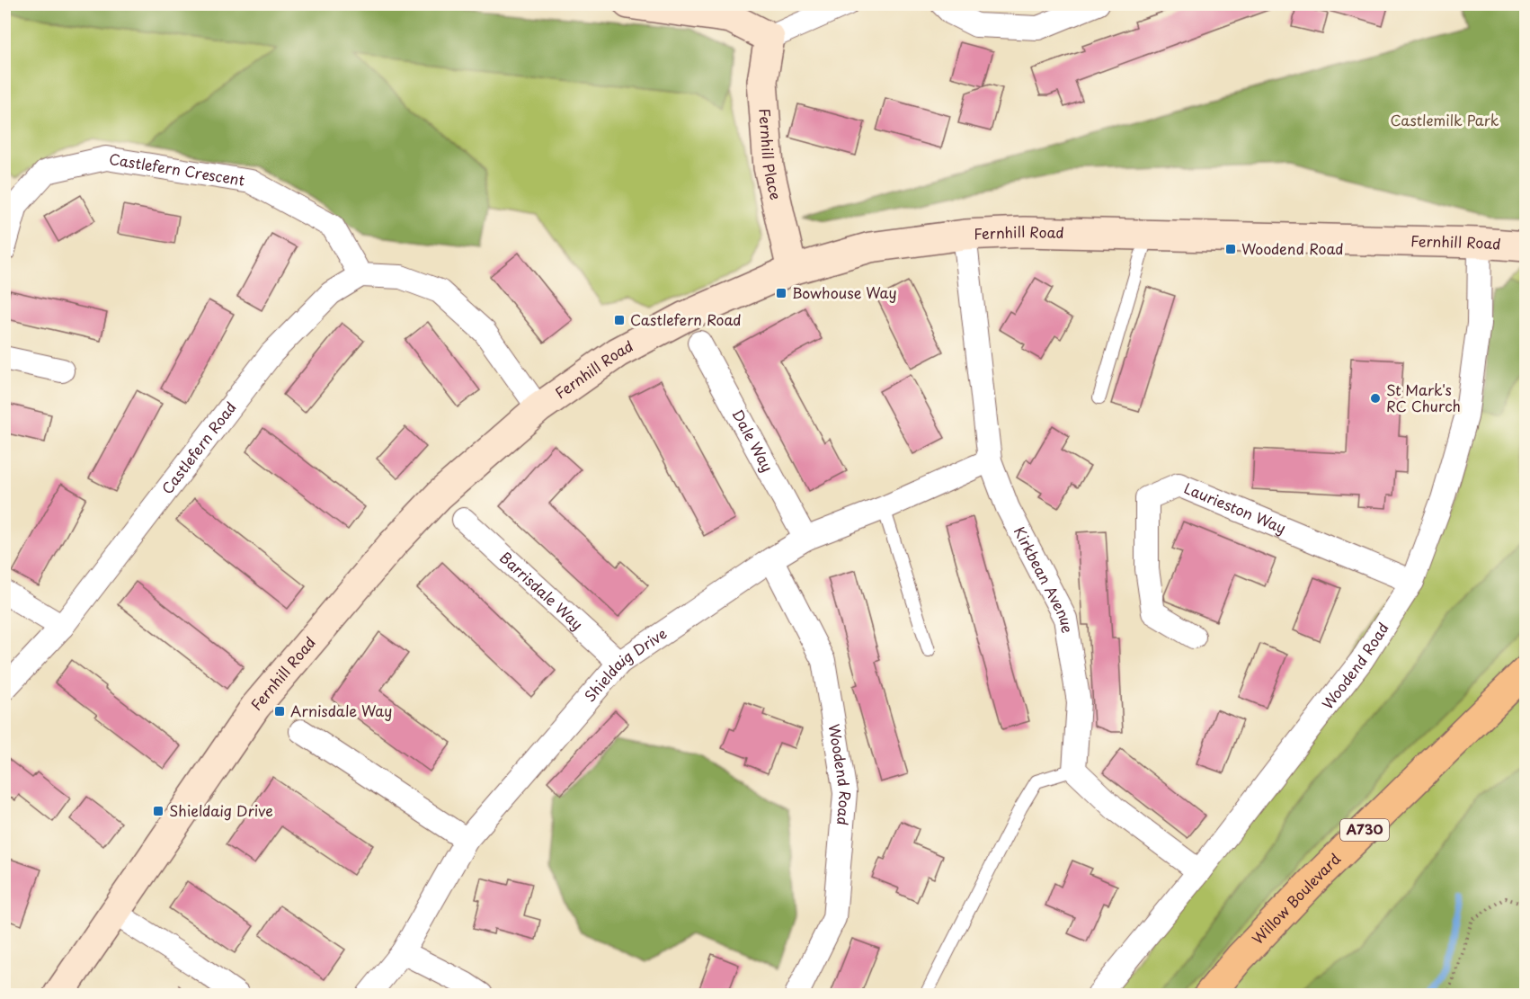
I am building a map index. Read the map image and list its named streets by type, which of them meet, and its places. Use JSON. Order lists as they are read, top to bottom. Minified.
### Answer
{"streets":{"main road":["A730","Willow Boulevard"],"street":["Fernhill Place","Castlefern Crescent","Fernhill Road","Dale Way","Castlefern Road","Laurieston Way","Kirkbean Avenue","Barrisdale Way","Woodend Road","Shieldaig Drive"]},"crossings":[["Fernhill Place","Fernhill Road"],["Castlefern Crescent","Castlefern Road"],["Fernhill Road","Kirkbean Avenue"],["Fernhill Road","Woodend Road"],["Dale Way","Shieldaig Drive"],["Laurieston Way","Woodend Road"],["Kirkbean Avenue","Shieldaig Drive"],["Barrisdale Way","Shieldaig Drive"],["Woodend Road","Shieldaig Drive"]],"parks":["Castlemilk Park"],"places":{"transit":["Woodend Road","Bowhouse Way","Castlefern Road","Arnisdale Way","Shieldaig Drive"],"other":["St Mark's RC Church"]}}
